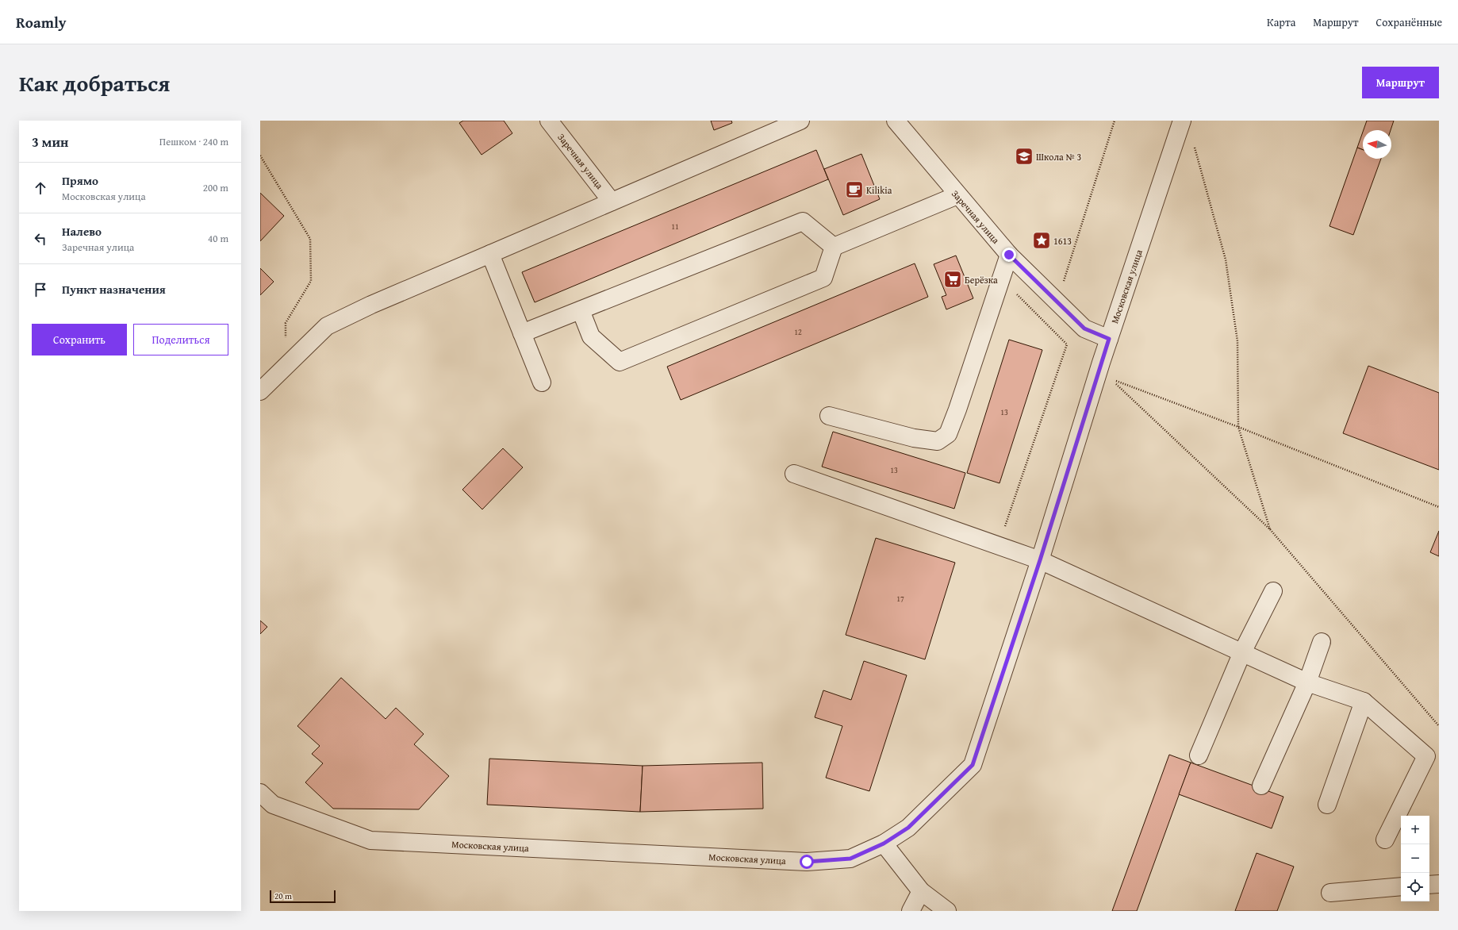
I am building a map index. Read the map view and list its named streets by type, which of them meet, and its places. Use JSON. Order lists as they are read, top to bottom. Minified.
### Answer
{"streets":{"street":["Заречная улица","Московская улица"]},"crossings":[["Заречная улица","Московская улица"]],"places":{"school or university":["Школа № 3"],"cafe":["Kilikia"],"place":["1613"],"supermarket":["Берёзка"]},"house_numbers":["11","12","13","13","17"],"scale_bar":"20 m","north":"left","page":{"header":"Roamly","nav":["Карта","Маршрут","Сохранённые"],"title":"Как добраться","buttons":["Маршрут",["Сохранить","Поделиться"]],"heading":["3 мин","Пешком · 240 m"],"list":[["Прямо","Московская улица","200 m"],["Налево","Заречная улица","40 m"],"Пункт назначения"],"map_buttons":["+","−"],"scale":"20 m"}}
